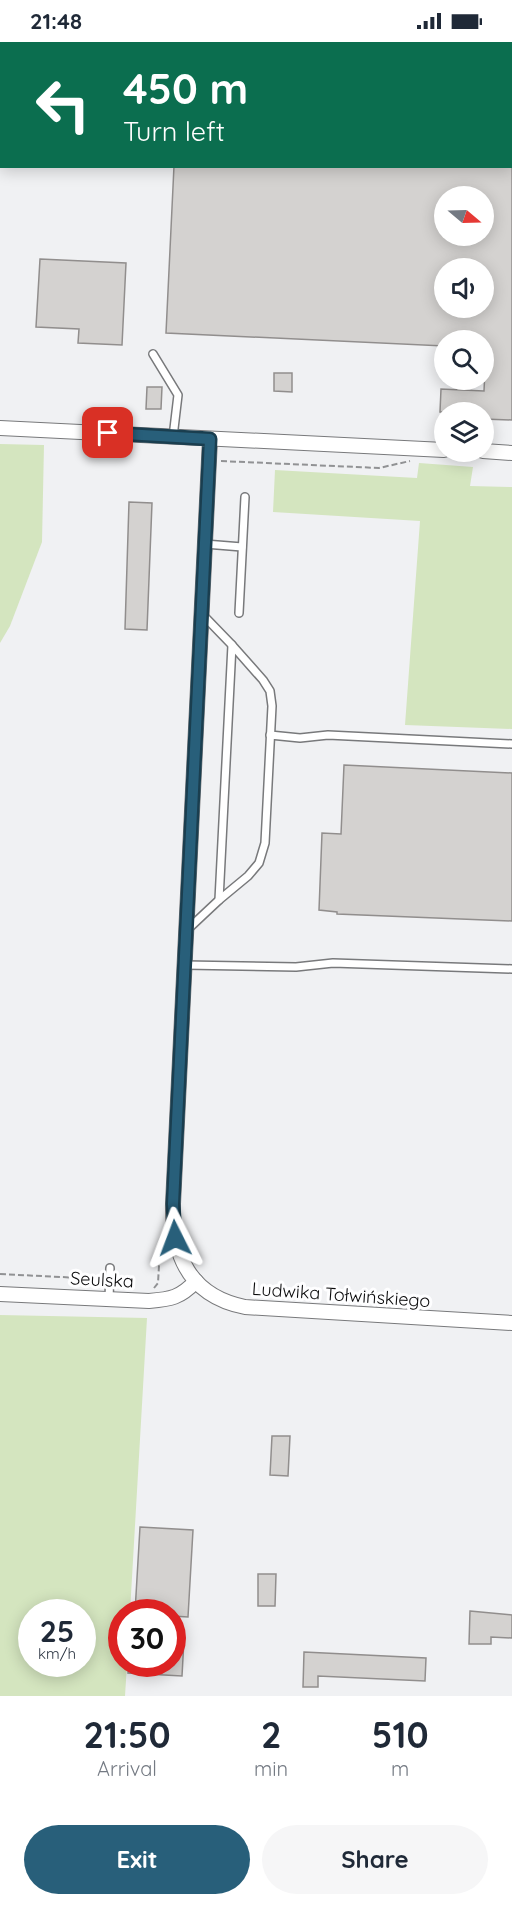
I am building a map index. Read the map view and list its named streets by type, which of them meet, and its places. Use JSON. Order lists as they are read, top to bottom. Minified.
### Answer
{"streets":{"street":["Seulska","Ludwika Tołwińskiego"]},"crossings":[["Seulska","Ludwika Tołwińskiego"]],"north":"right","page":{"status":"21:48","turn":["450 m","Turn left"],"speed":"25 km/h","limit":"30","eta":["21:50","Arrival","2","min","510","m"],"buttons":["Exit","Share"]}}
